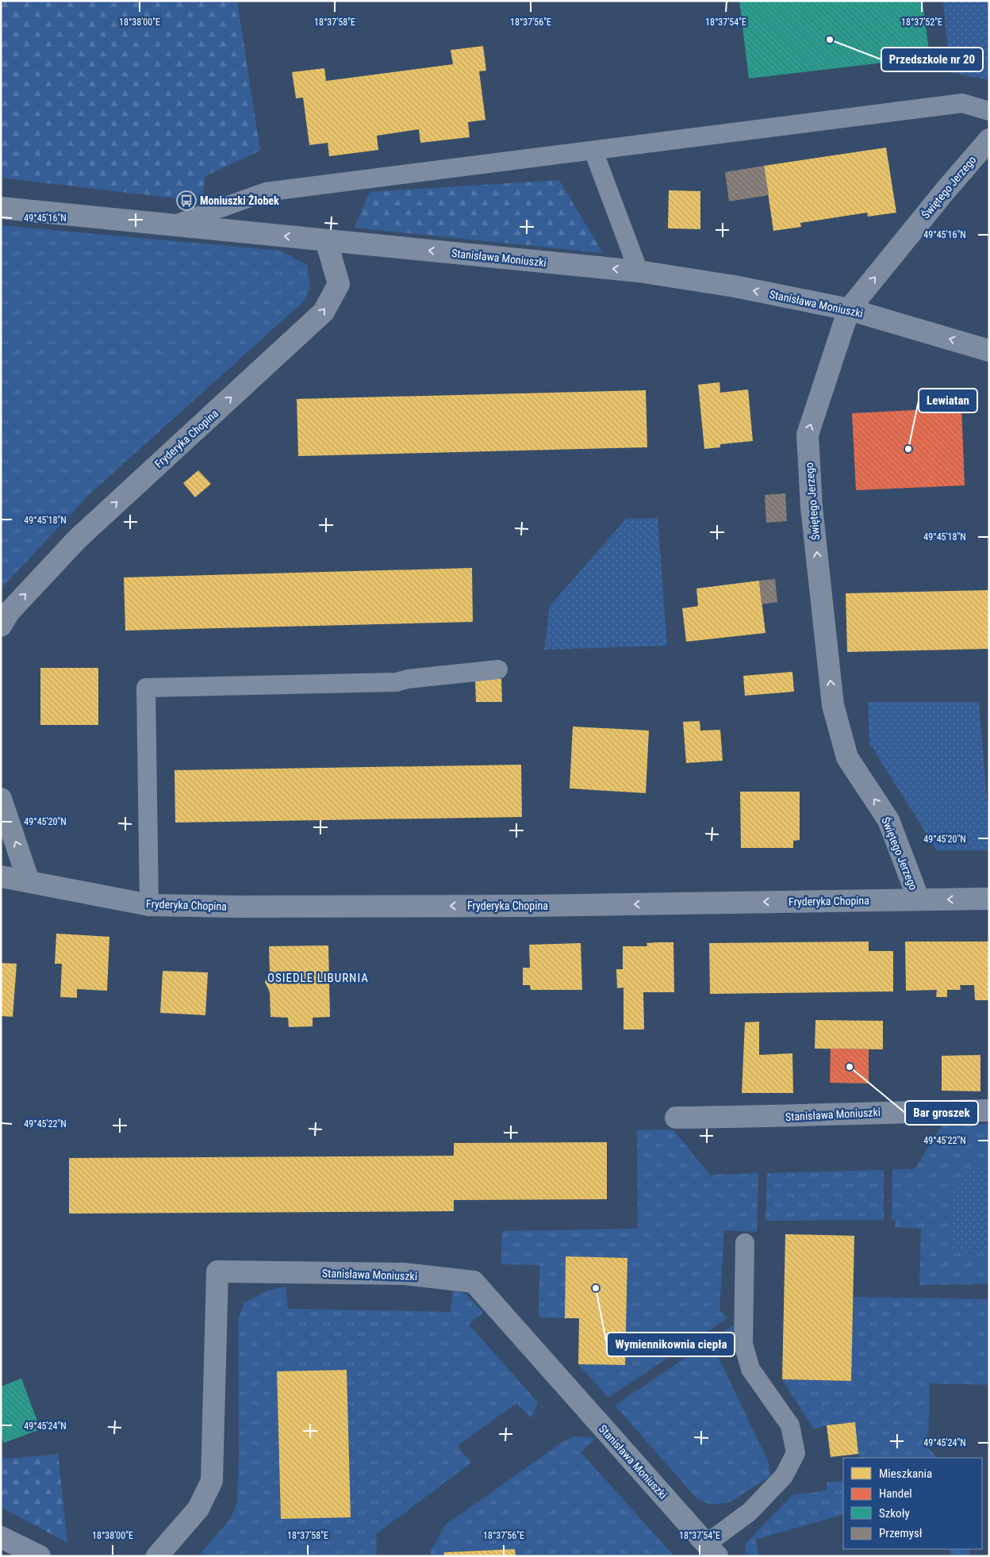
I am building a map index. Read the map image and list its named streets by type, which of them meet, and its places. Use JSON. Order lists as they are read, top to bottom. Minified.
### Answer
{"streets":{"street":["Świętego Jerzego","Stanisława Moniuszki","Fryderyka Chopina"]},"crossings":[["Świętego Jerzego","Stanisława Moniuszki"],["Świętego Jerzego","Fryderyka Chopina"],["Stanisława Moniuszki","Fryderyka Chopina"]],"one_way":["Świętego Jerzego"],"districts":["OSIEDLE LIBURNIA"],"places":{"other":["Przedszkole nr 20","Lewiatan","Bar groszek","Wymiennikownia ciepła"],"bus stop":["Moniuszki Żłobek"]},"legend":["Mieszkania","Handel","Szkoły","Przemysł"],"coordinates":["18°38'00\"E","18°37'58\"E","18°37'56\"E","18°37'54\"E","18°37'52\"E","49°45'16\"N","49°45'18\"N","49°45'20\"N","49°45'22\"N","49°45'24\"N"]}
